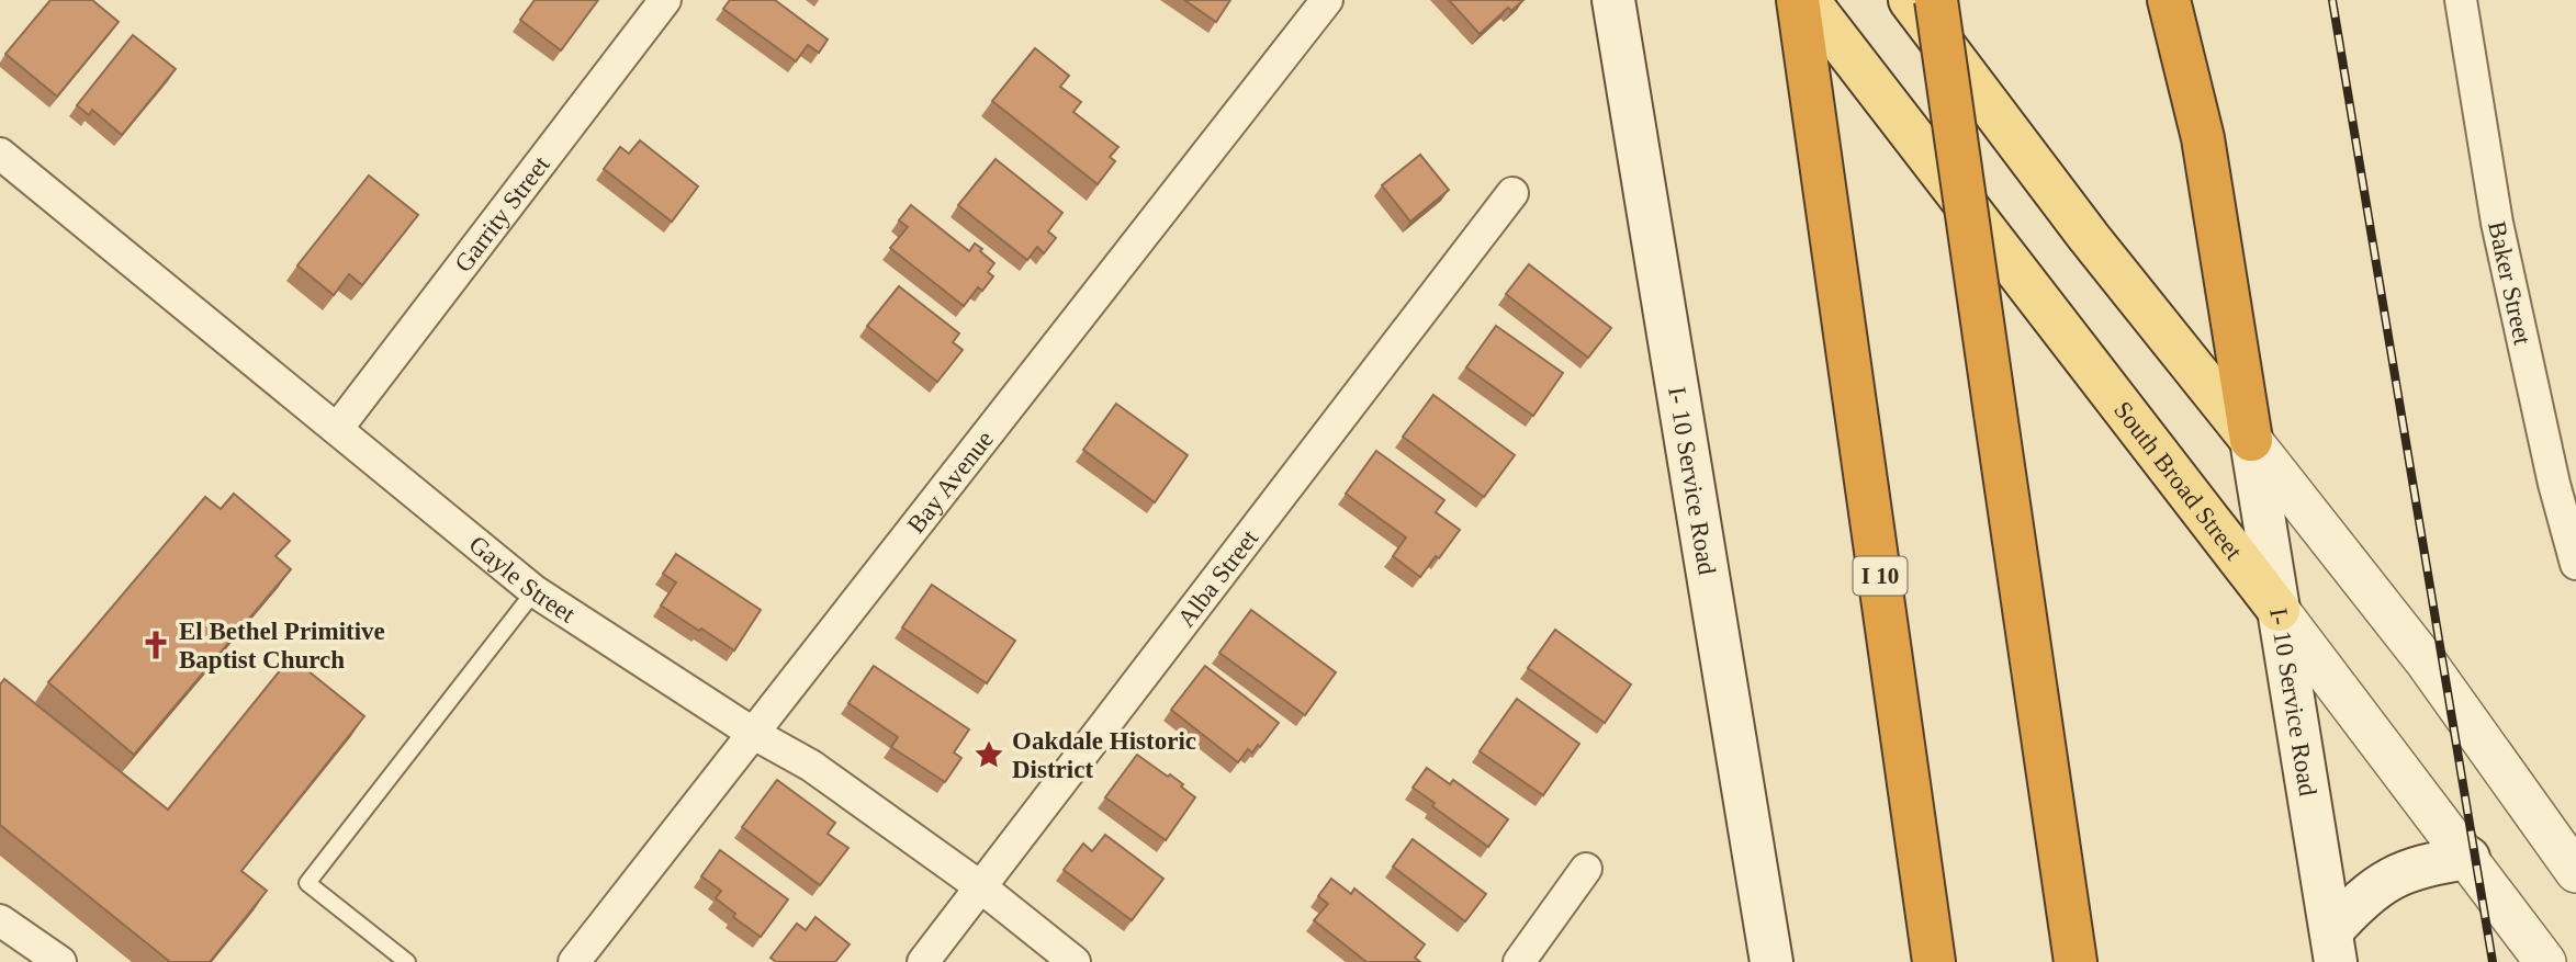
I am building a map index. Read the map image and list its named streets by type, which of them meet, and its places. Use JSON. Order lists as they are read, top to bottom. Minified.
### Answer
{"streets":{"highway":["I 10"],"main road":["South Broad Street","I- 10 Service Road"],"street":["Garrity Street","Baker Street","Bay Avenue","Gayle Street","Alba Street"]},"crossings":[["Garrity Street","Gayle Street"],["South Broad Street","I- 10 Service Road"],["Bay Avenue","Gayle Street"],["Gayle Street","Alba Street"]],"places":{"church":["El Bethel Primitive Baptist Church"],"place":["Oakdale Historic District"]}}
